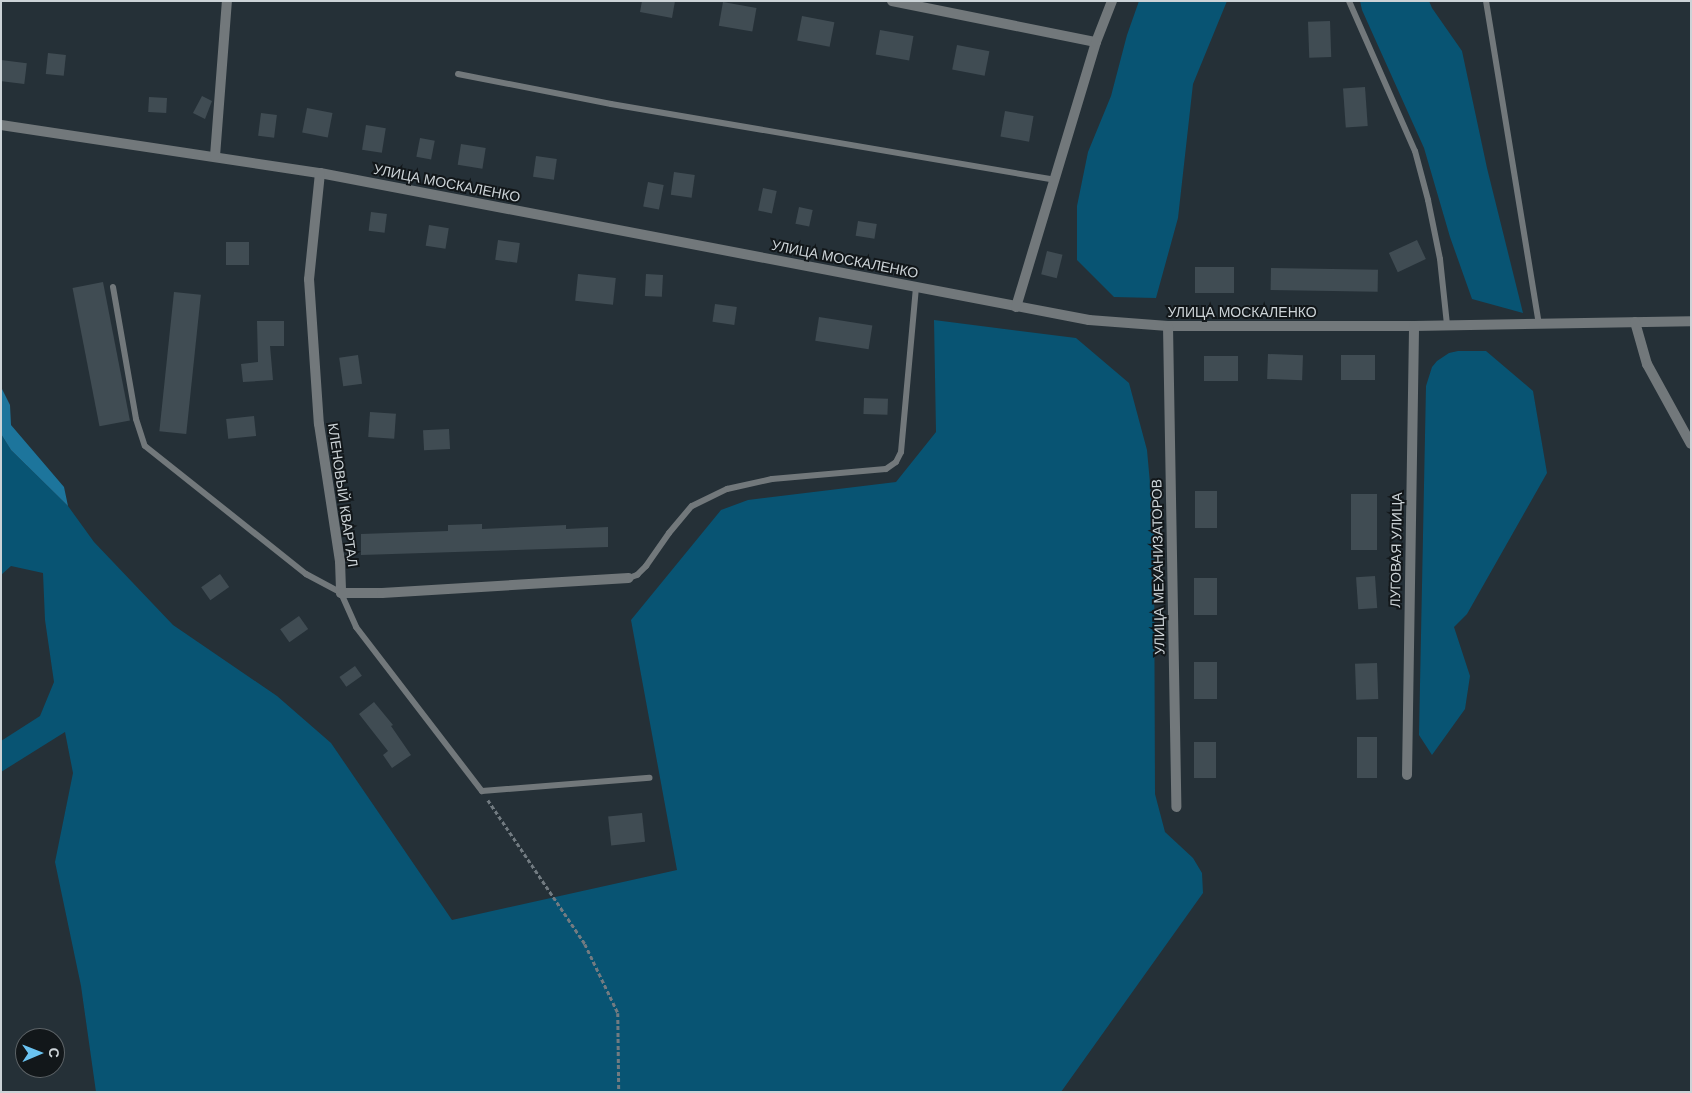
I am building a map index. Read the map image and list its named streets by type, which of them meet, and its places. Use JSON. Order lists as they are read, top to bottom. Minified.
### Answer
{"streets":{"street":["УЛИЦА МОСКАЛЕНКО","КЛЕНОВЫЙ КВАРТАЛ","ЛУГОВАЯ УЛИЦА","УЛИЦА МЕХАНИЗАТОРОВ"]},"crossings":[["УЛИЦА МОСКАЛЕНКО","КЛЕНОВЫЙ КВАРТАЛ"],["УЛИЦА МОСКАЛЕНКО","ЛУГОВАЯ УЛИЦА"],["УЛИЦА МОСКАЛЕНКО","УЛИЦА МЕХАНИЗАТОРОВ"]],"north":"right"}
